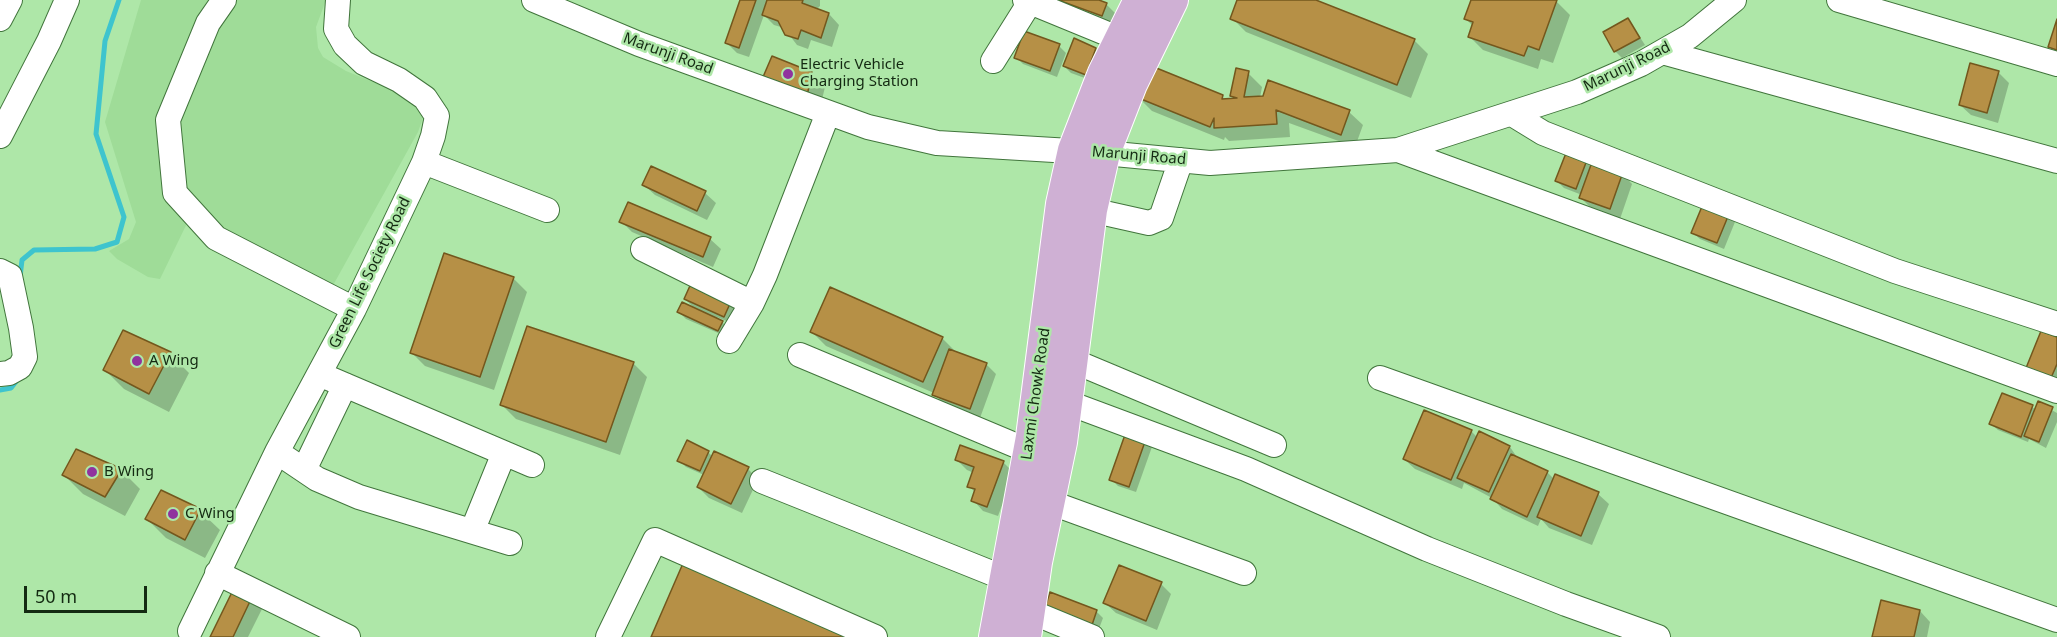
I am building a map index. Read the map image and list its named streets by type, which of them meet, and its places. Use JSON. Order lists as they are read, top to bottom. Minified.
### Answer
{"streets":{"main road":["Laxmi Chowk Road"],"street":["Marunji Road","Green Life Society Road"]},"crossings":[["Marunji Road","Laxmi Chowk Road"]],"places":["Electric Vehicle Charging Station","A Wing","B Wing","C Wing"],"scale_bar":"50 m"}
